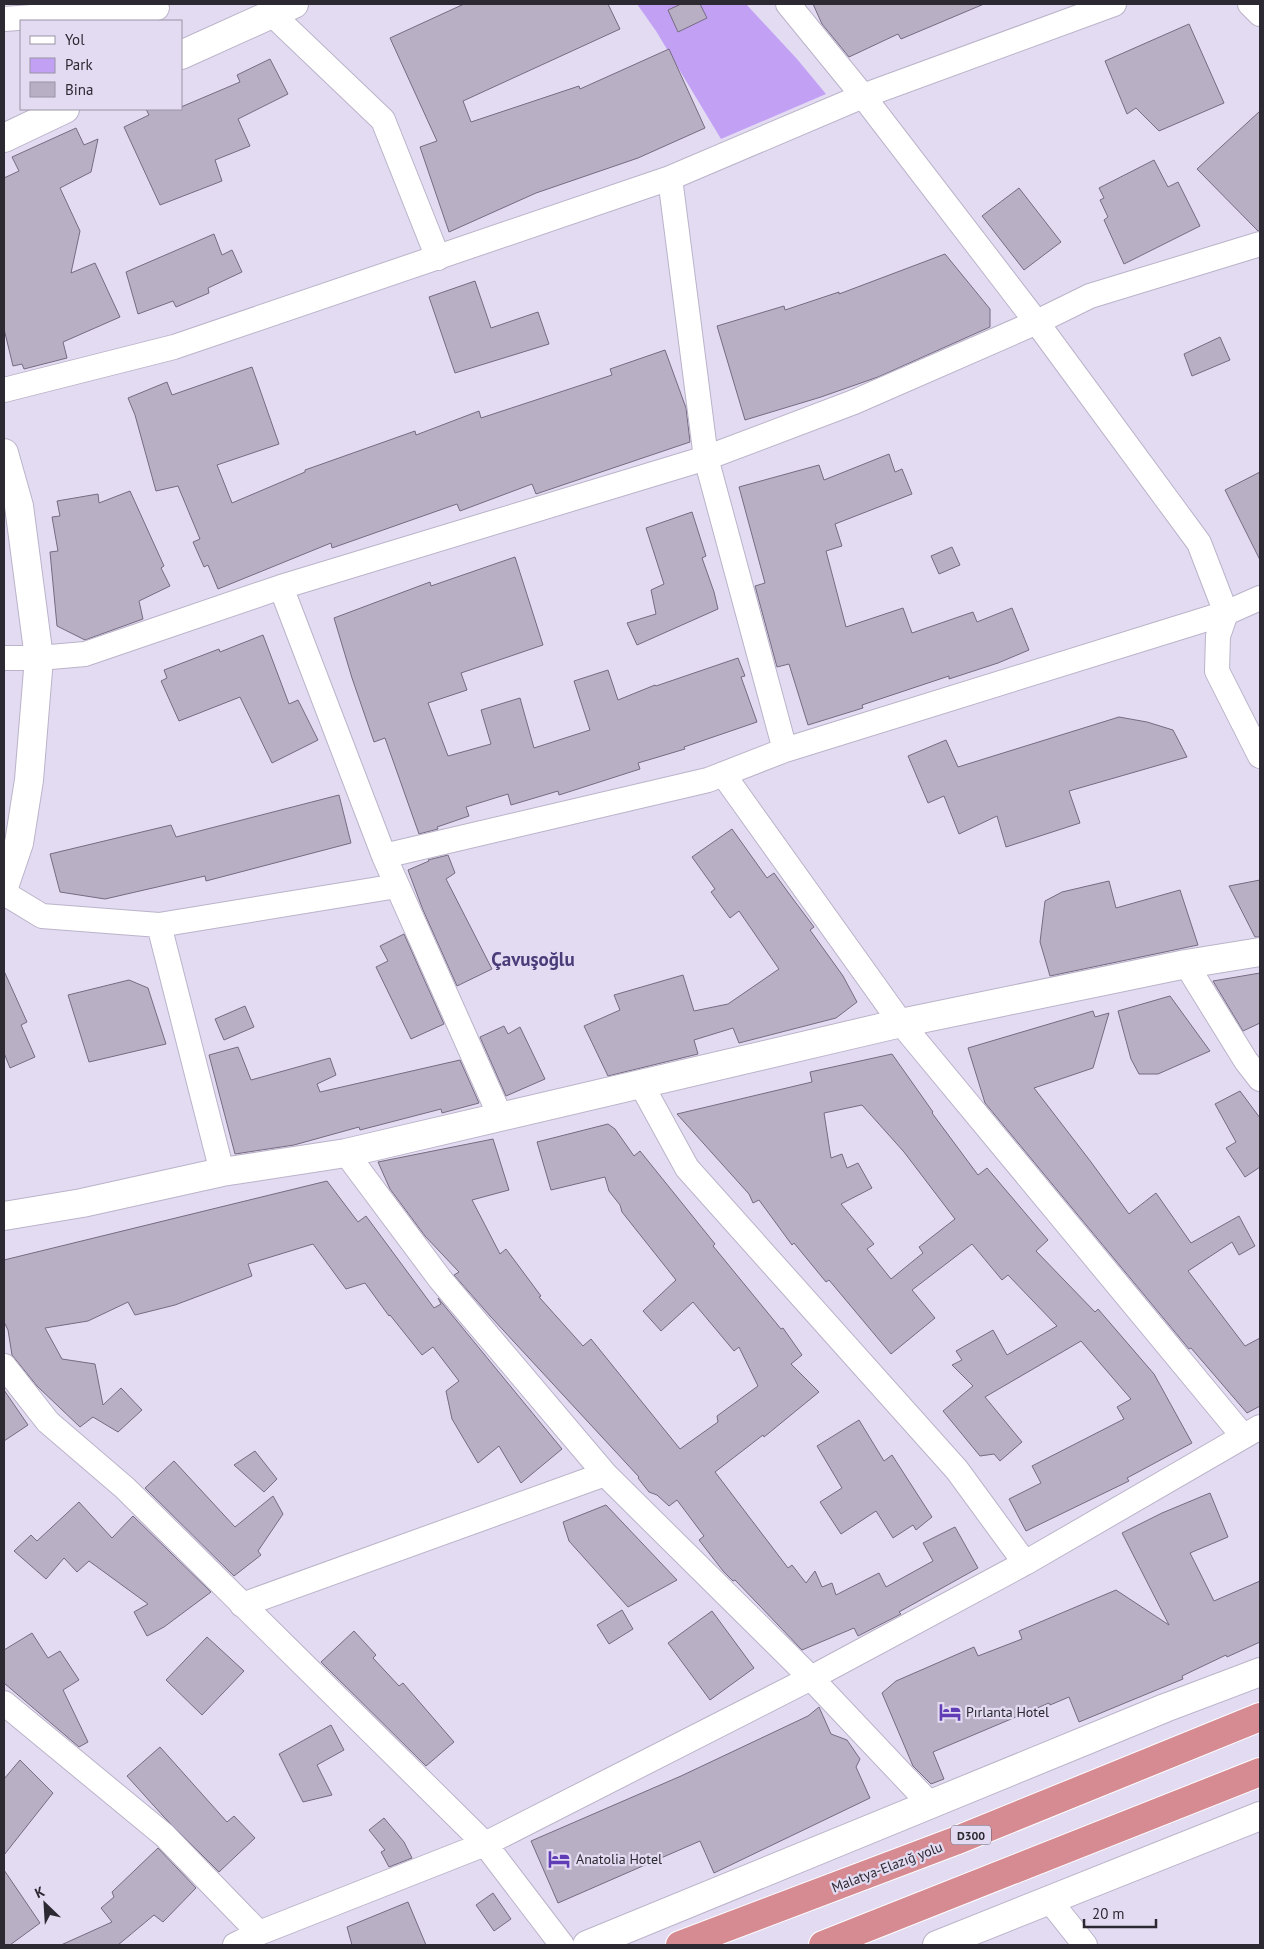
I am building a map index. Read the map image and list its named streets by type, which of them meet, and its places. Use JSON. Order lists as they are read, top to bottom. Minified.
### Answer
{"streets":{"highway":["D300","Malatya-Elazığ yolu"]},"districts":["Çavuşoğlu"],"places":{"hotel":["Pırlanta Hotel","Anatolia Hotel"]},"legend":["Yol","Park","Bina"],"scale_bar":"20 m","north":"top left"}
